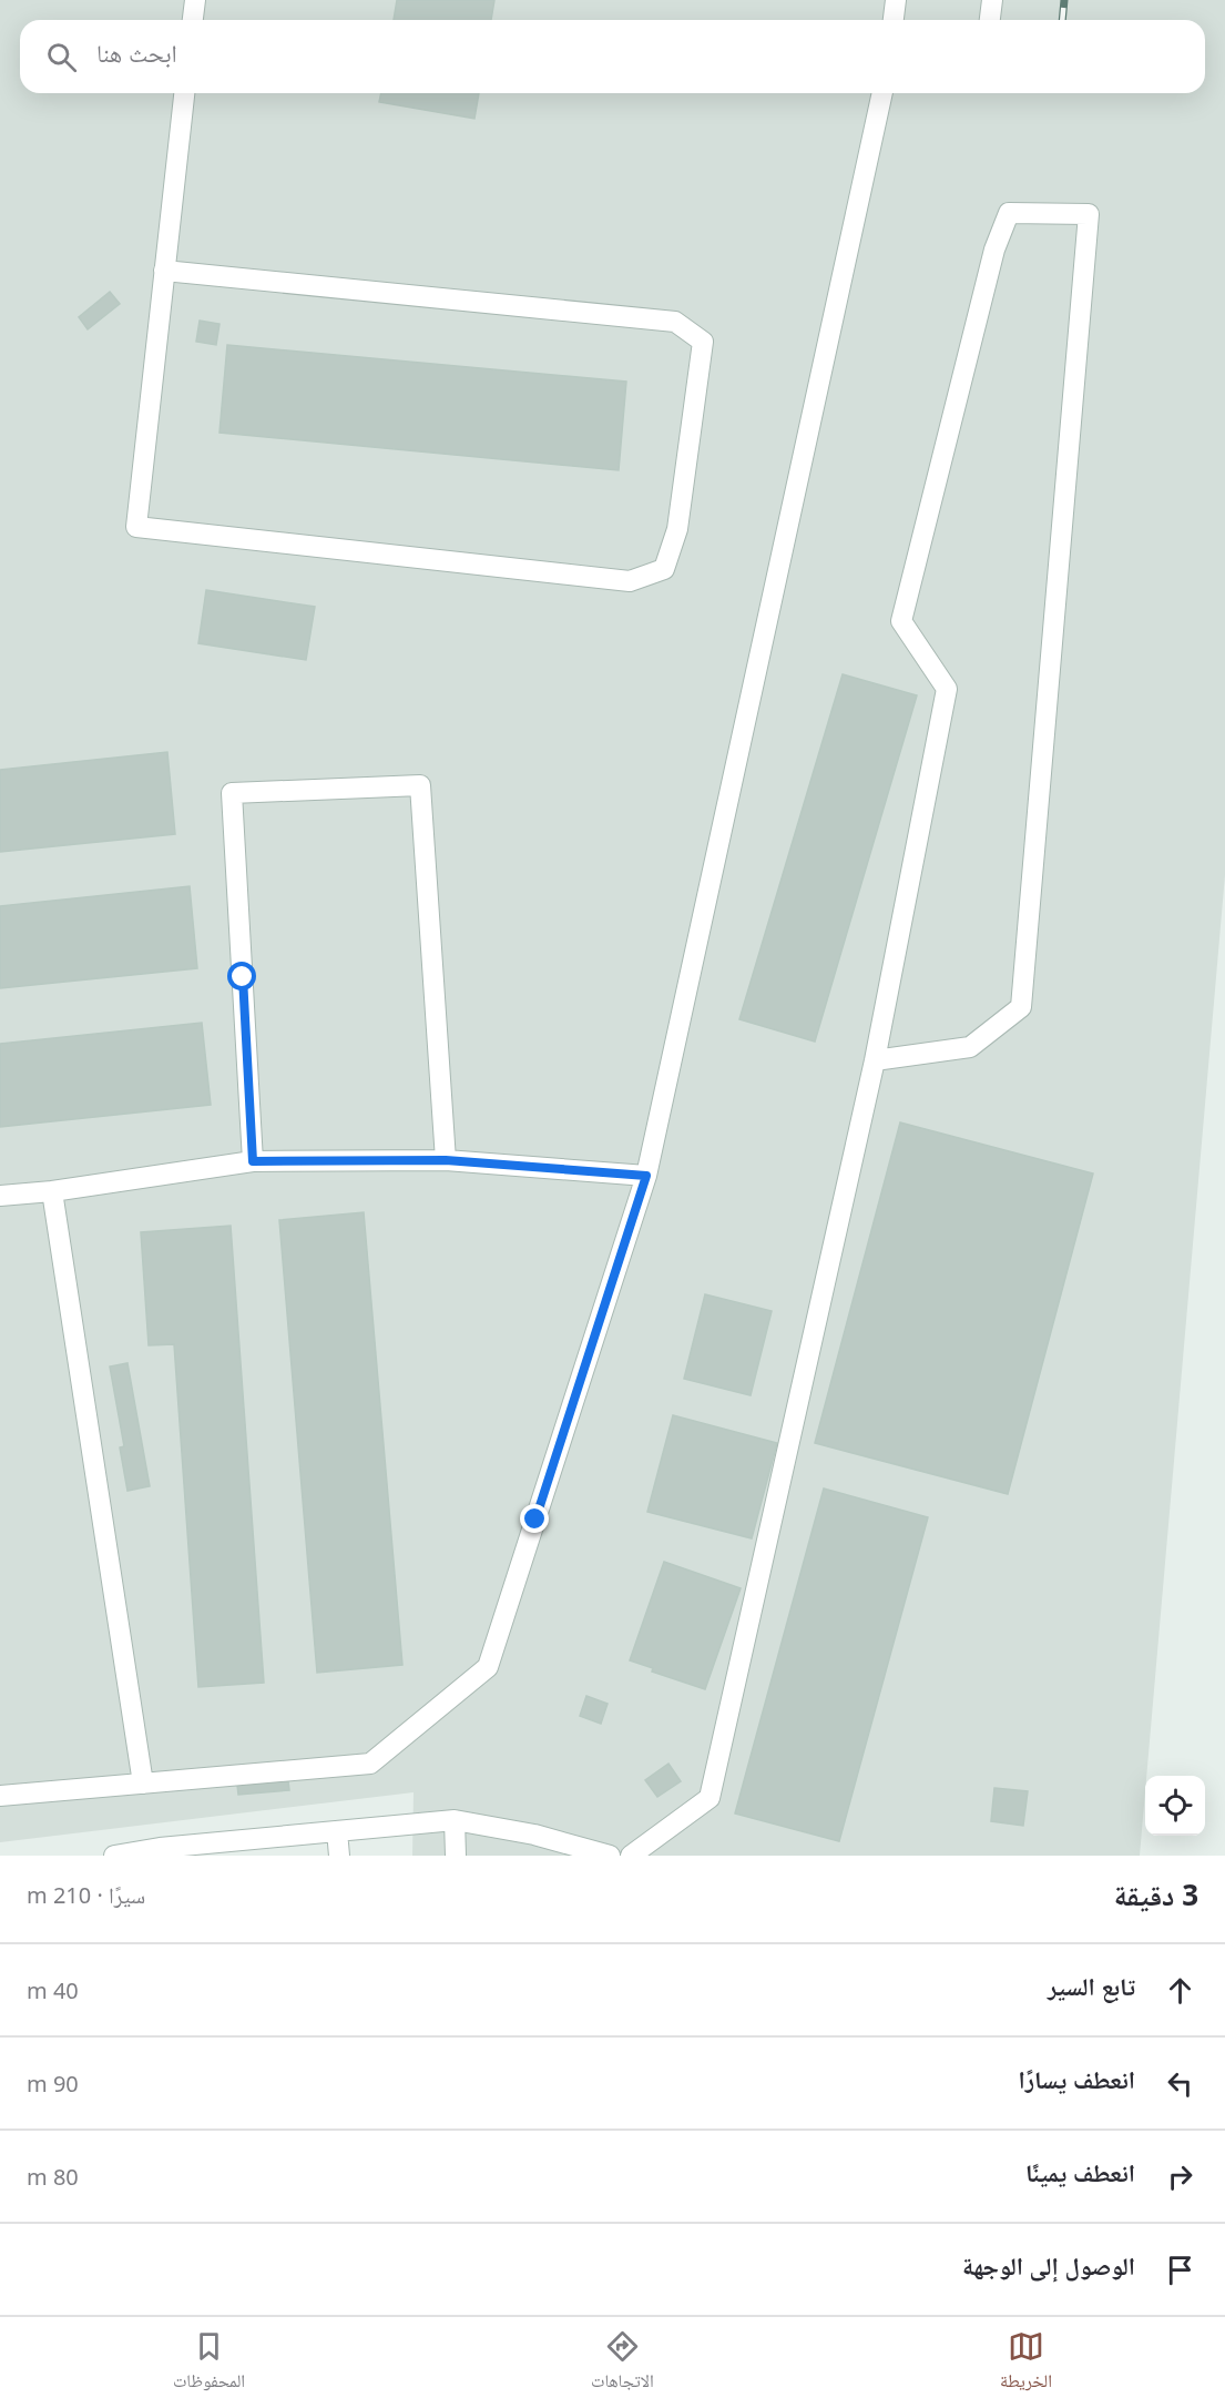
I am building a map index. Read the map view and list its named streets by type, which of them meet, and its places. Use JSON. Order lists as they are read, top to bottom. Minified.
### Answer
{"page":{"search":"ابحث هنا","heading":["3 دقيقة","سيرًا · 210 m"],"list":[["تابع السير","40 m"],["انعطف يسارًا","90 m"],["انعطف يمينًا","80 m"],"الوصول إلى الوجهة"],"nav":["الخريطة","الاتجاهات","المحفوظات"]}}
